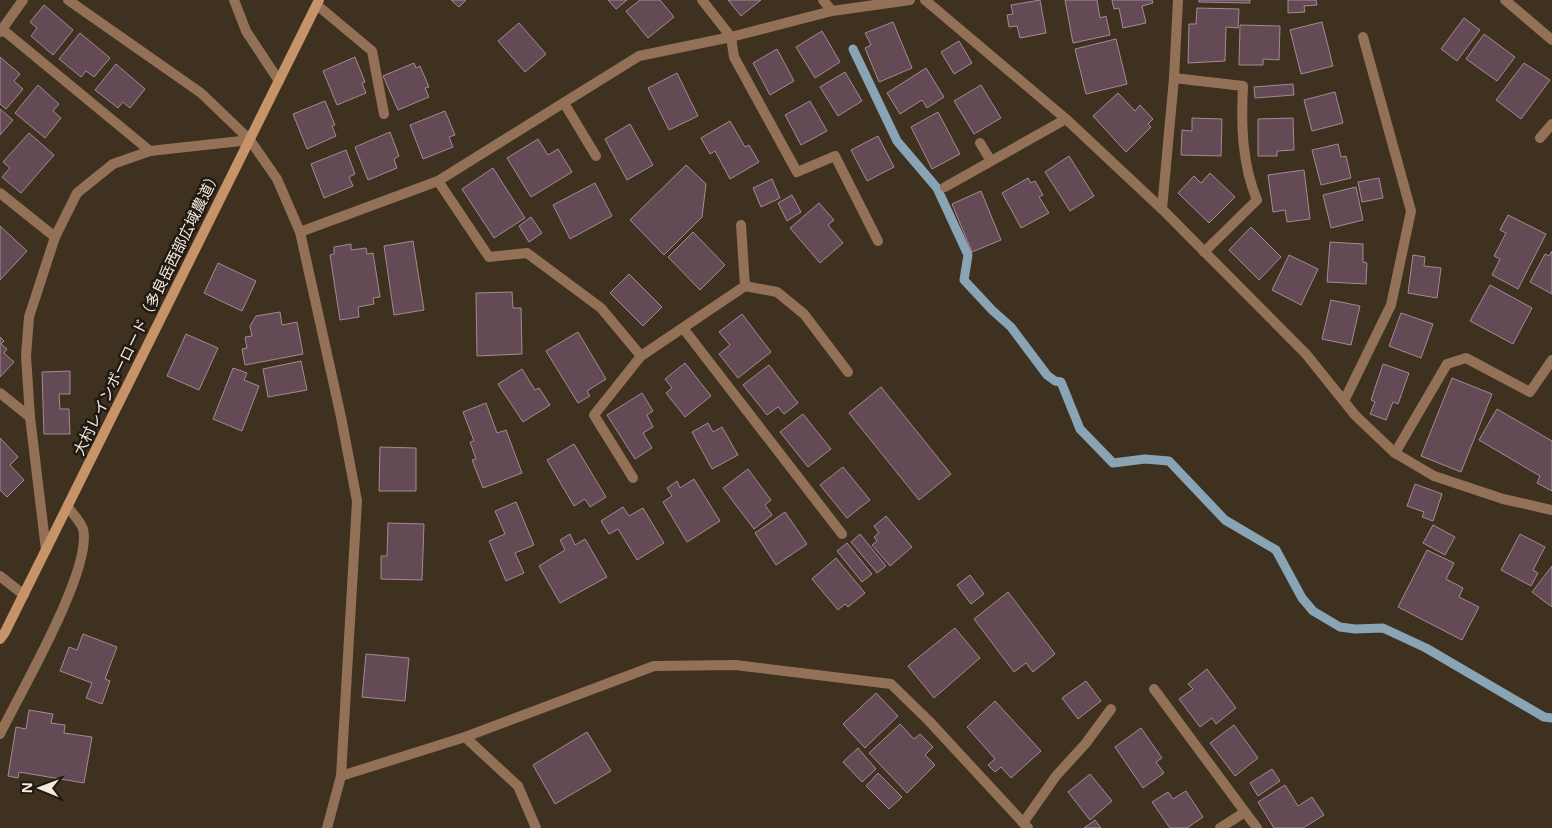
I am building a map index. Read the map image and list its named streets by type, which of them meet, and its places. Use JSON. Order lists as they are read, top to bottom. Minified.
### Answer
{"streets":{"street":["大村レインボーロード（多良岳西部広域農道）"]},"north":"left"}
